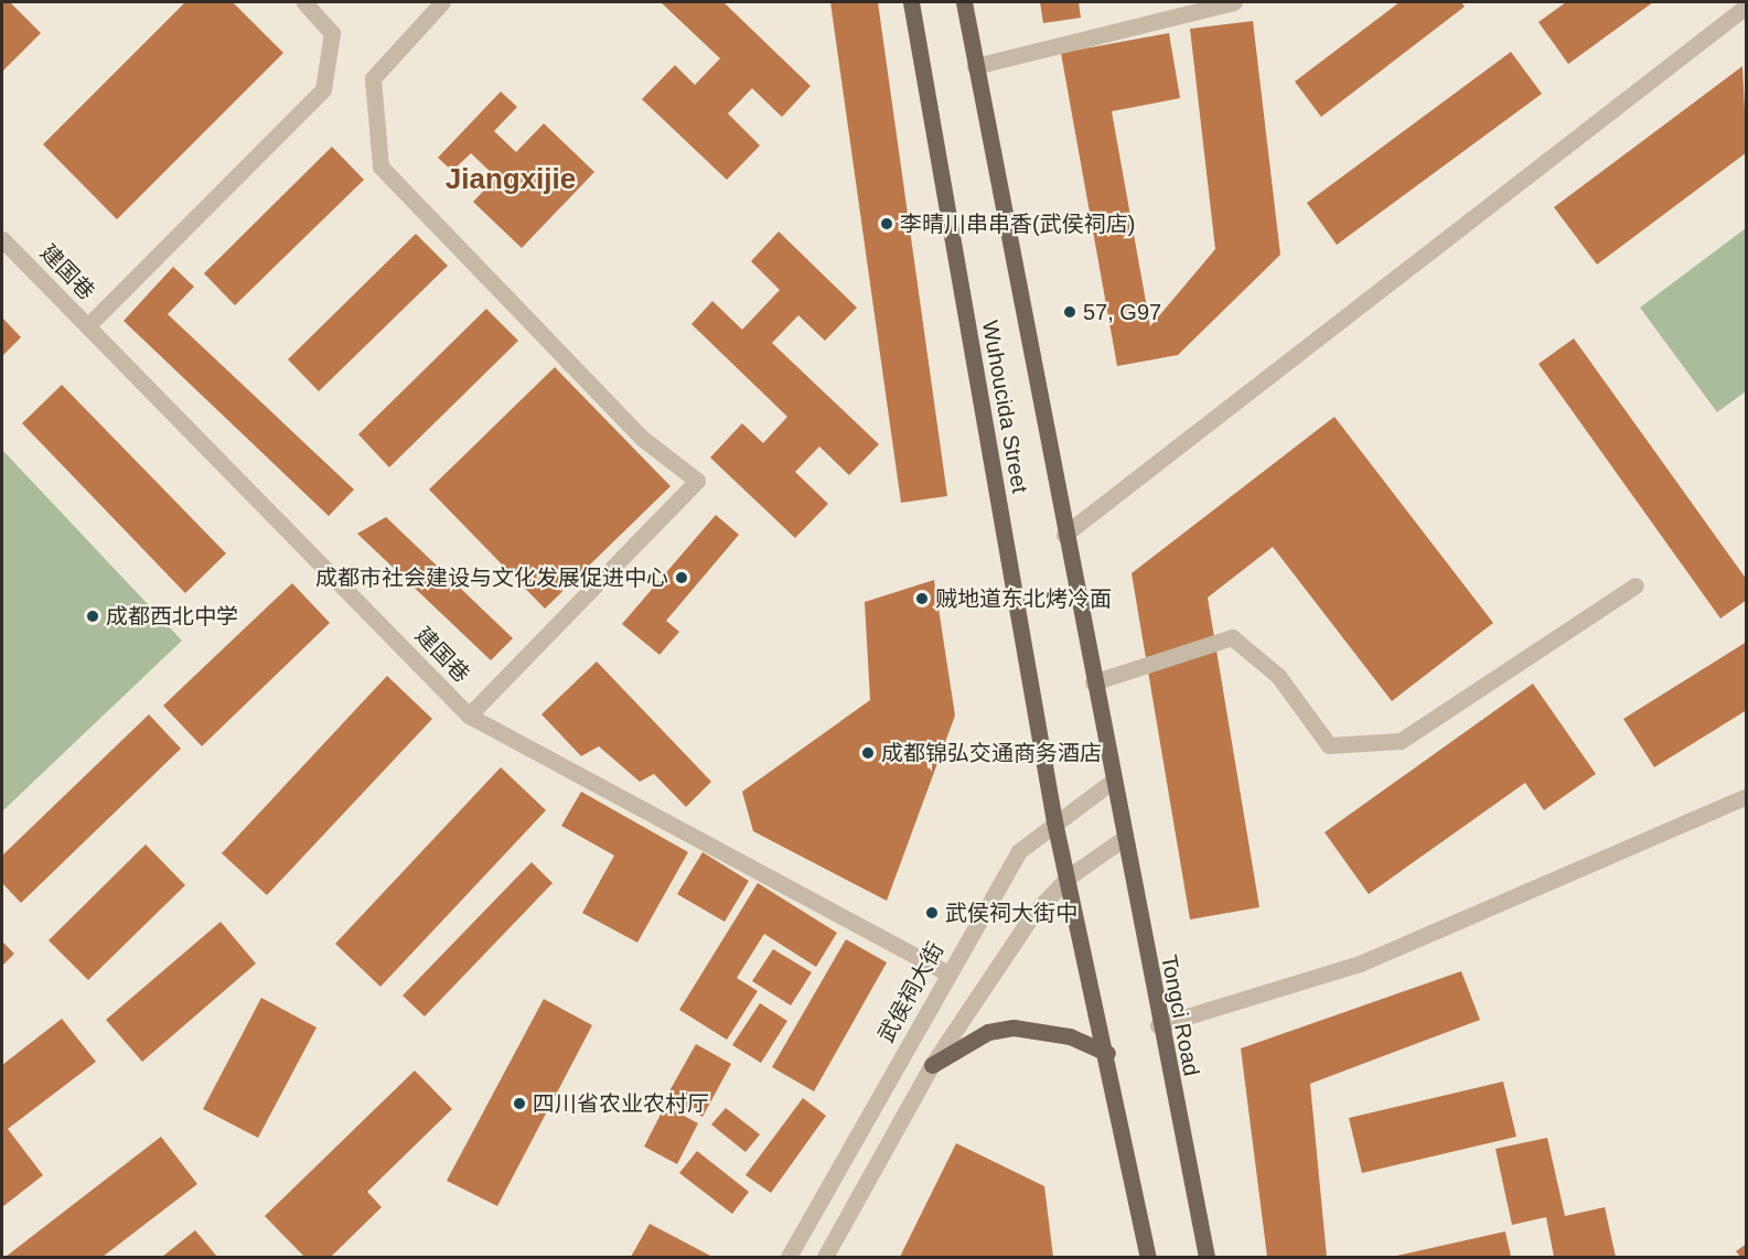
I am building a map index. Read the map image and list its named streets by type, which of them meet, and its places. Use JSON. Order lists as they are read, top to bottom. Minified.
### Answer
{"streets":{"main road":["Wuhoucida Street","Tongci Road"],"street":["建国巷","武侯祠大街"]},"crossings":[["建国巷","武侯祠大街"],["Wuhoucida Street","武侯祠大街"],["Wuhoucida Street","Tongci Road"],["武侯祠大街","Tongci Road"]],"districts":["Jiangxijie"],"places":["李晴川串串香(武侯祠店)","57, G97","成都市社会建设与文化发展促进中心","贼地道东北烤冷面","成都西北中学","成都锦弘交通商务酒店","武侯祠大街中","四川省农业农村厅"]}
